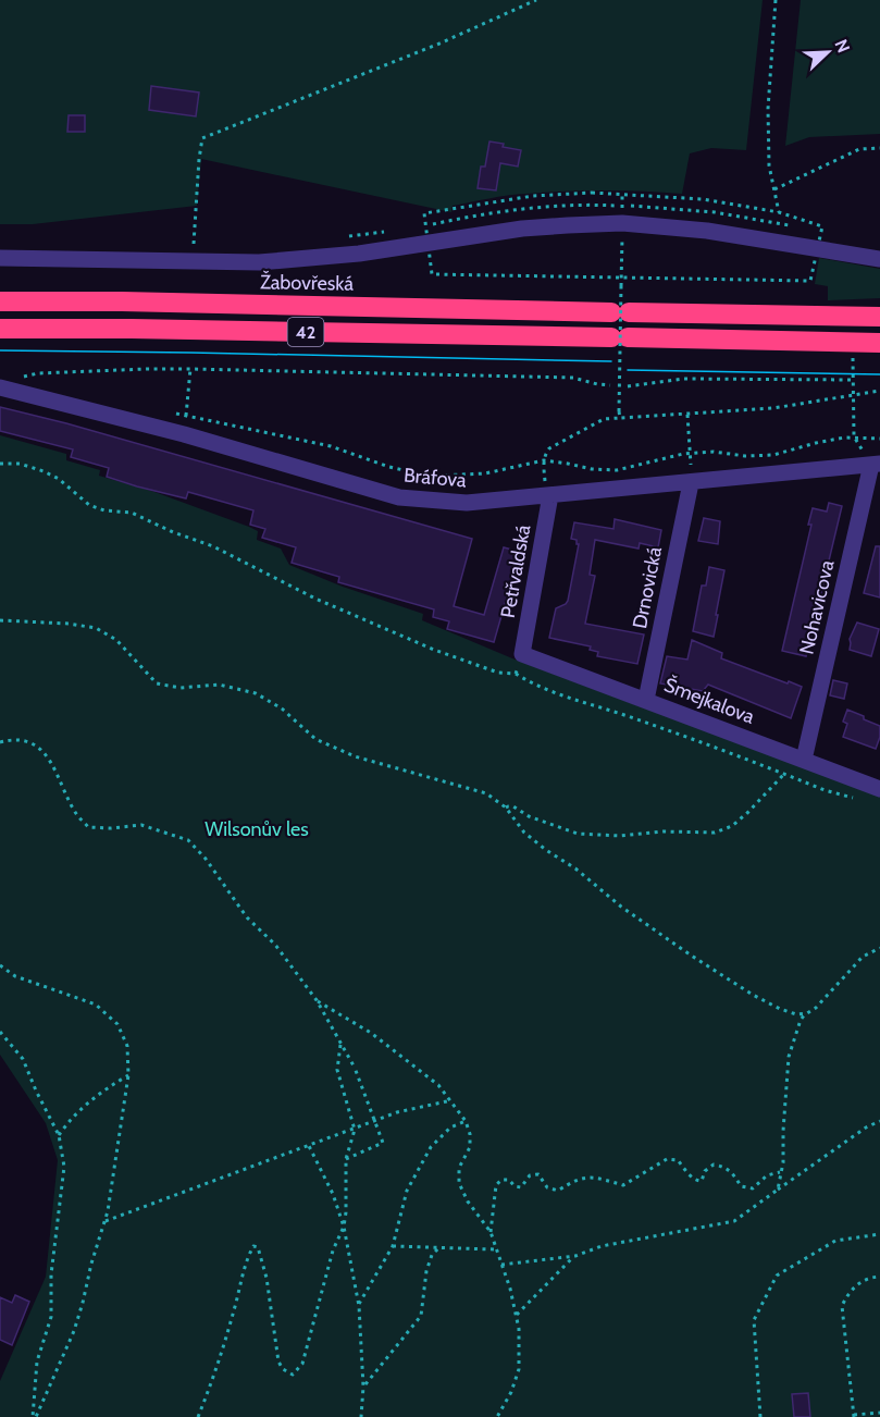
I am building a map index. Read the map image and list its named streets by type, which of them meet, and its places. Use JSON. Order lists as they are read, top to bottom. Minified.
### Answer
{"streets":{"highway":["Žabovřeská","42"],"street":["Bráfova","Petřvaldská","Drnovická","Nohavicova","Šmejkalova"]},"crossings":[["Bráfova","Petřvaldská"],["Bráfova","Drnovická"],["Bráfova","Nohavicova"],["Petřvaldská","Šmejkalova"],["Drnovická","Šmejkalova"],["Nohavicova","Šmejkalova"]],"parks":["Wilsonův les"],"north":"top right"}
